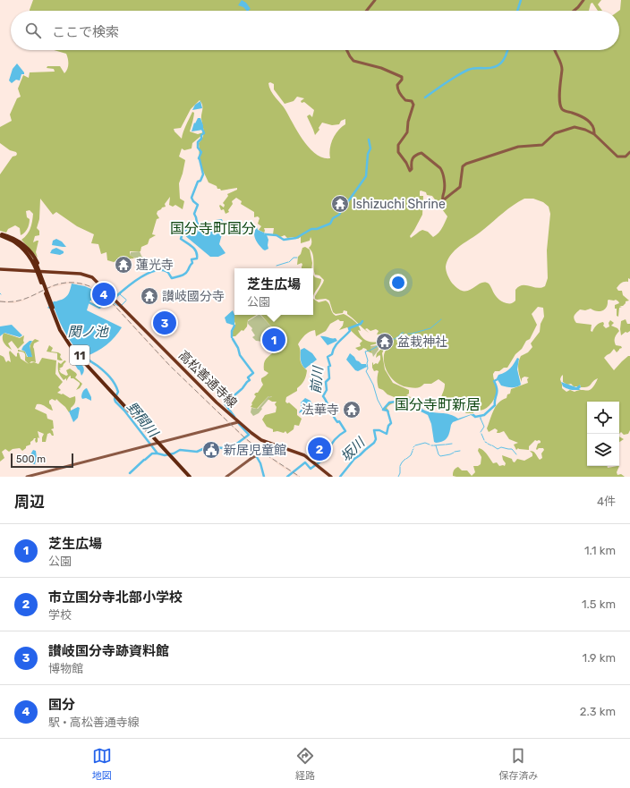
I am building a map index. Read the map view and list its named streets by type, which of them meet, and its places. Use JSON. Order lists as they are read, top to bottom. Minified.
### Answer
{"streets":{"highway":["11"],"main road":["高松善通寺線"]},"crossings":[["11","高松善通寺線"]],"districts":["国分寺町国分","国分寺町新居"],"water":["関ノ池","前川","野間川","坂川"],"places":{"temple":["Ishizuchi Shrine","蓮光寺","讃岐國分寺","盆栽神社","法華寺"],"public building":["新居児童館"]},"scale_bar":"500 m","page":{"search":"ここで検索","popup":["芝生広場","公園"],"pins":["4","3","1","2"],"scale":"500 m","heading":["周辺","4件"],"list":[{"mark":"1","name":"芝生広場","note":"公園","value":"1.1 km"},{"mark":"2","name":"市立国分寺北部小学校","note":"学校","value":"1.5 km"},{"mark":"3","name":"讃岐国分寺跡資料館","note":"博物館","value":"1.9 km"},{"mark":"4","name":"国分","note":"駅 · 高松善通寺線","value":"2.3 km"}],"nav":["地図","経路","保存済み"]}}
